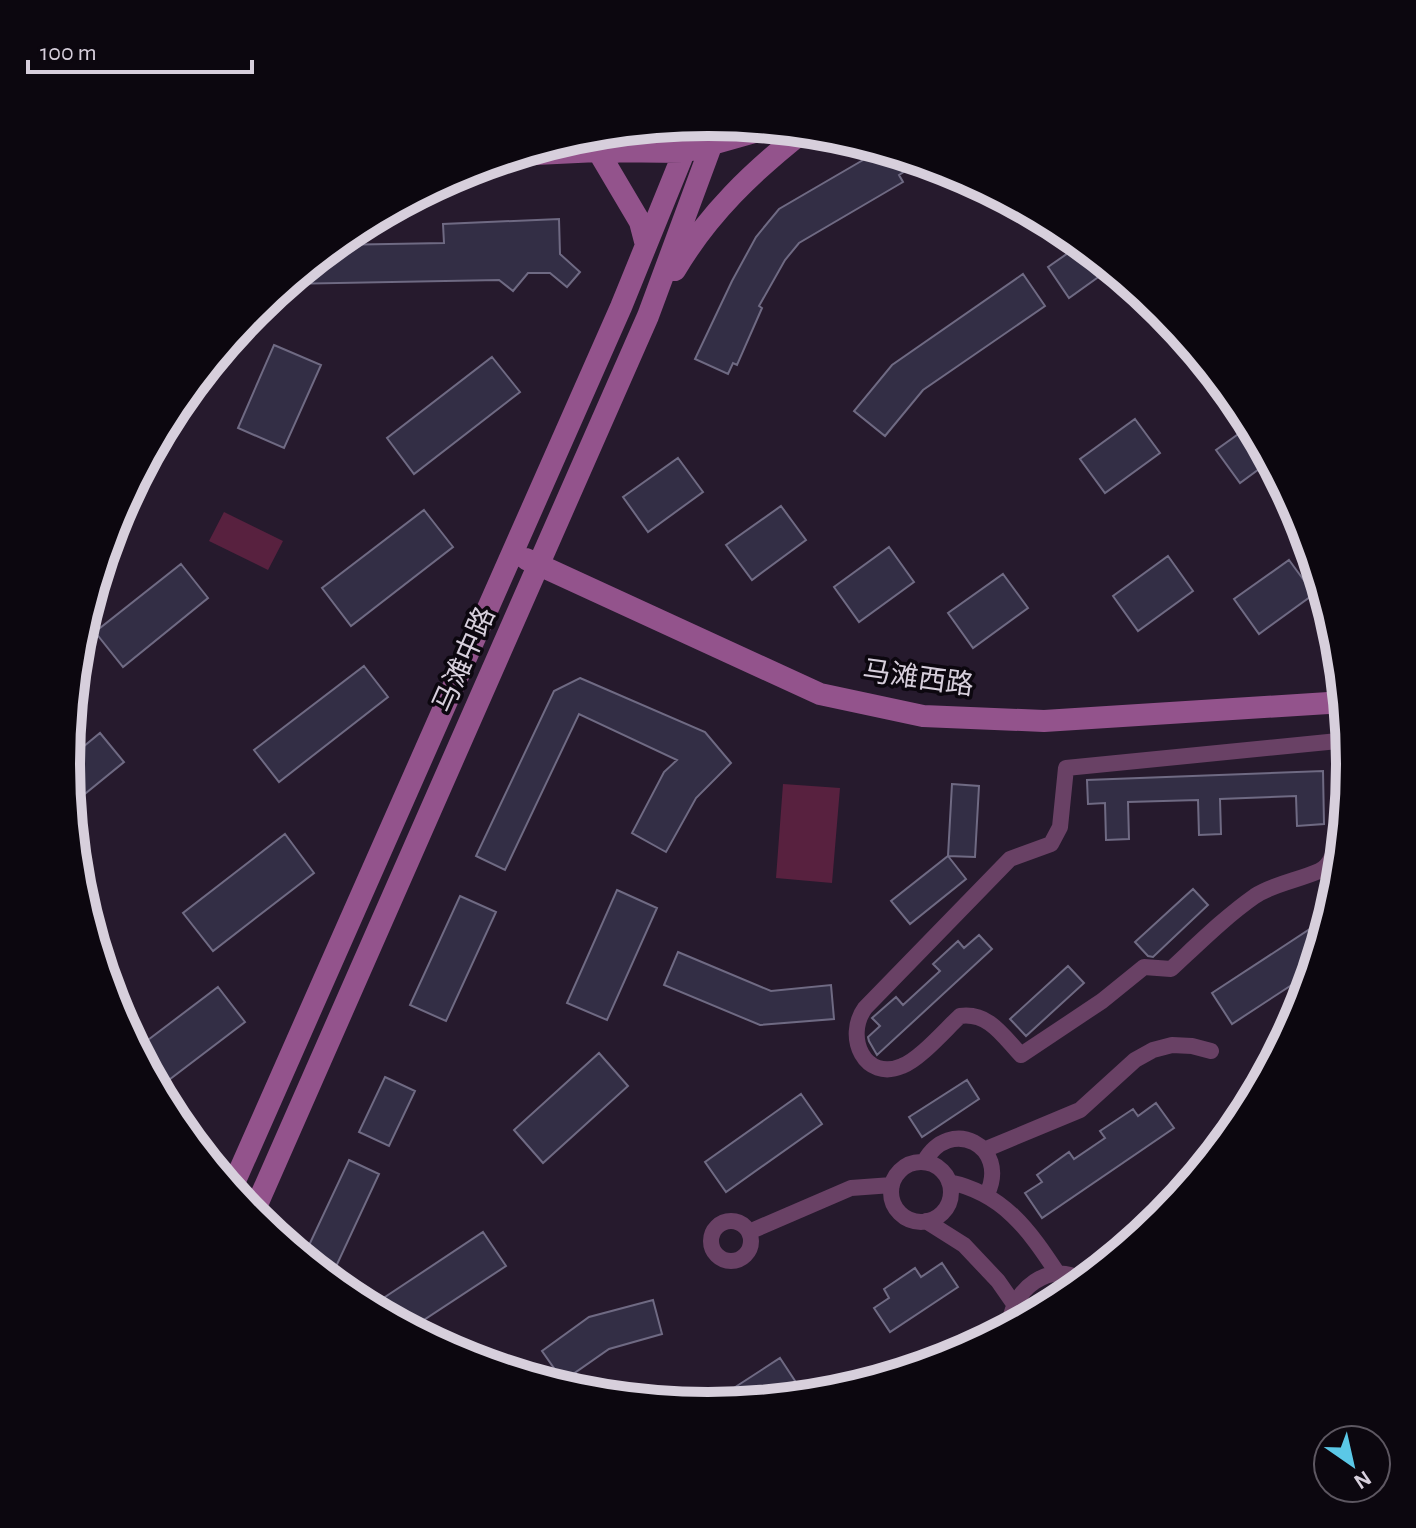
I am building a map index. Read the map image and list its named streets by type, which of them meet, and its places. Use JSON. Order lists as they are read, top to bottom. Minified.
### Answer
{"streets":{"main road":["马滩中路","马滩西路"]},"crossings":[["马滩中路","马滩西路"]],"scale_bar":"100 m","north":"bottom right"}
